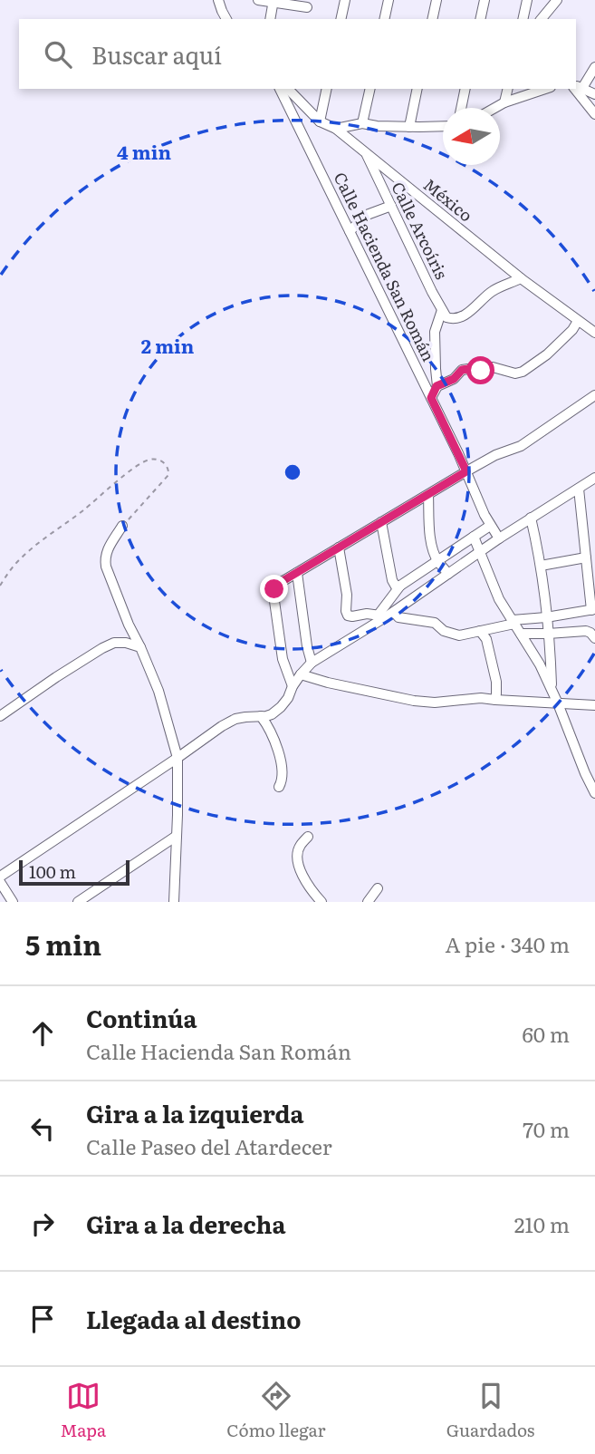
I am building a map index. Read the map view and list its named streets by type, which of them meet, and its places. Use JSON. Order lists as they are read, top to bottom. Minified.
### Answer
{"streets":{"street":["México","Calle Arcoíris","Calle Hacienda San Román"]},"crossings":[["México","Calle Arcoíris"]],"scale_bar":"100 m","north":"left","page":{"search":"Buscar aquí","scale":"100 m","heading":["5 min","A pie · 340 m"],"list":[["Continúa","Calle Hacienda San Román","60 m"],["Gira a la izquierda","Calle Paseo del Atardecer","70 m"],["Gira a la derecha","210 m"],"Llegada al destino"],"nav":["Mapa","Cómo llegar","Guardados"]},"rings":["4 min","2 min"]}
